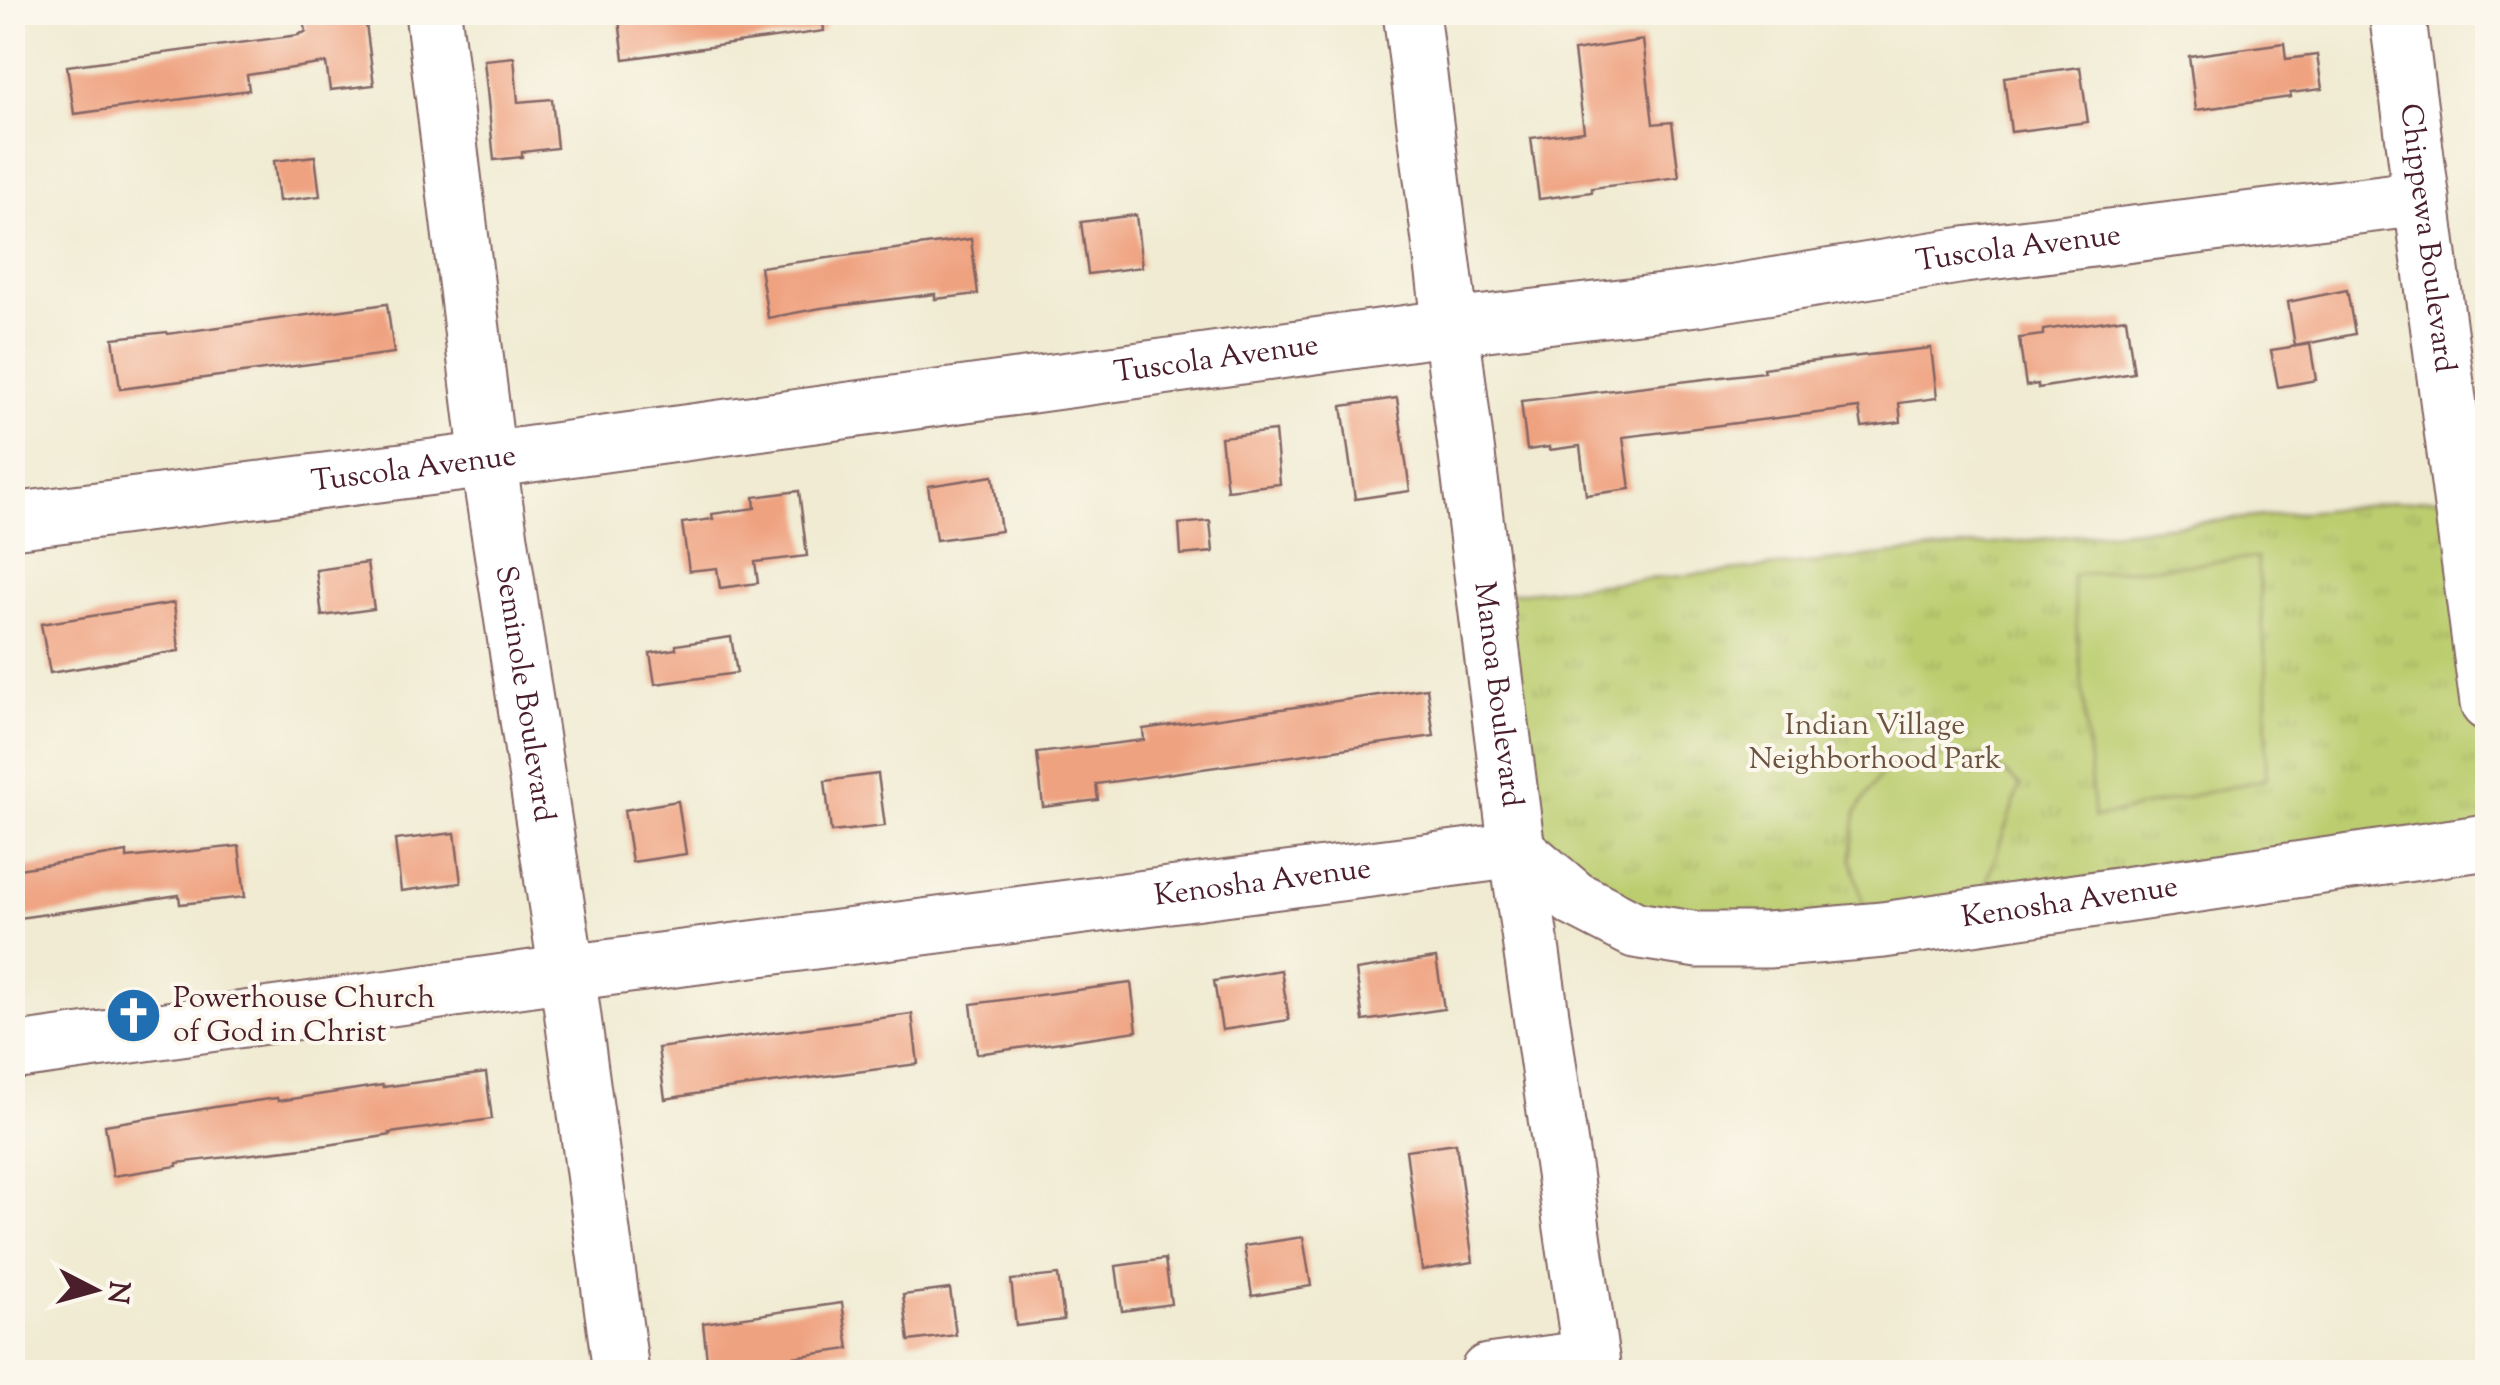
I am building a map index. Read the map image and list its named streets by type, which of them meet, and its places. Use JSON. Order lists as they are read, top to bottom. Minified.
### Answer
{"streets":{"street":["Chippewa Boulevard","Tuscola Avenue","Seminole Boulevard","Manoa Boulevard","Kenosha Avenue"]},"crossings":[["Chippewa Boulevard","Tuscola Avenue"],["Tuscola Avenue","Seminole Boulevard"],["Tuscola Avenue","Manoa Boulevard"],["Seminole Boulevard","Kenosha Avenue"],["Manoa Boulevard","Kenosha Avenue"]],"parks":["Indian Village Neighborhood Park"],"places":{"church":["Powerhouse Church of God in Christ"]},"north":"right"}
